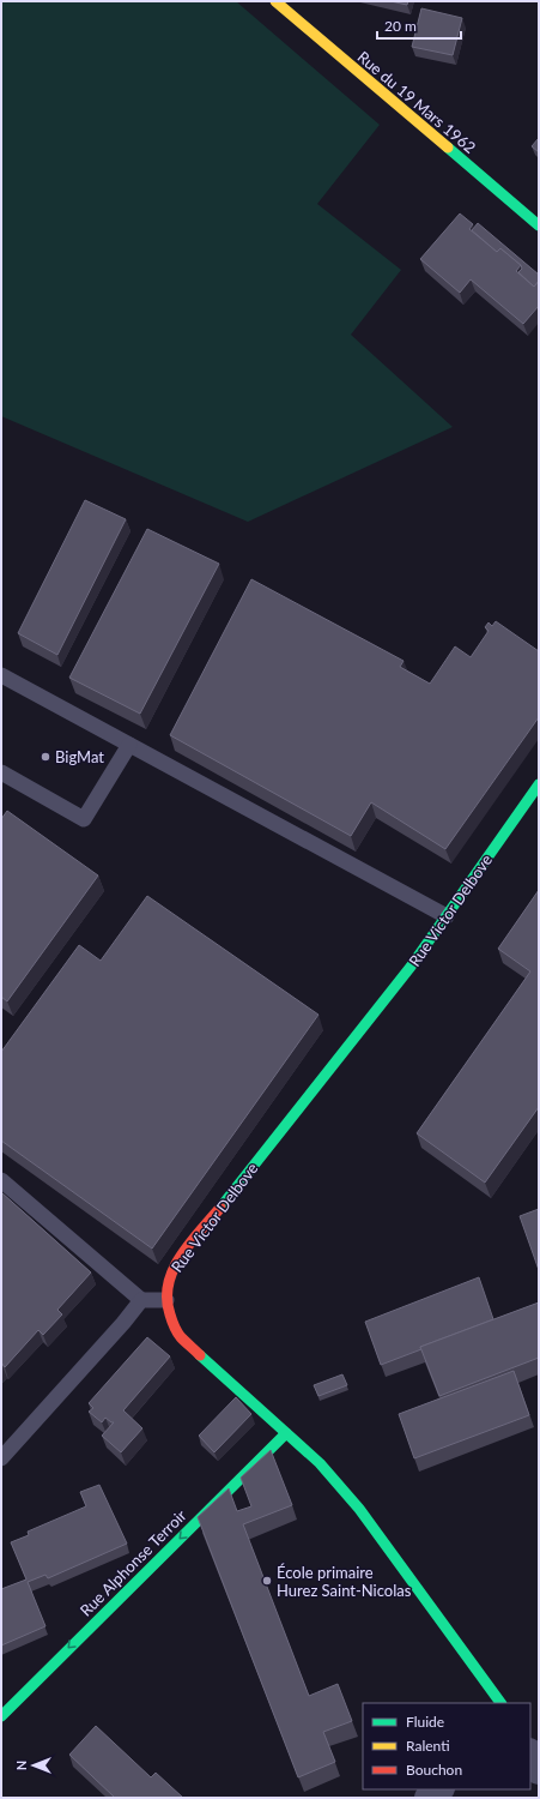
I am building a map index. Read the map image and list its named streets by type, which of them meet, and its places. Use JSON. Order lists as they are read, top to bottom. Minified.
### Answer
{"streets":{"street":["Rue du 19 Mars 1962","Rue Victor Delbove","Rue Alphonse Terroir"]},"crossings":[["Rue Victor Delbove","Rue Alphonse Terroir"]],"one_way":["Rue Alphonse Terroir"],"places":["BigMat","École primaire Hurez Saint-Nicolas"],"legend":["Fluide","Ralenti","Bouchon"],"scale_bar":"20 m","north":"left"}
